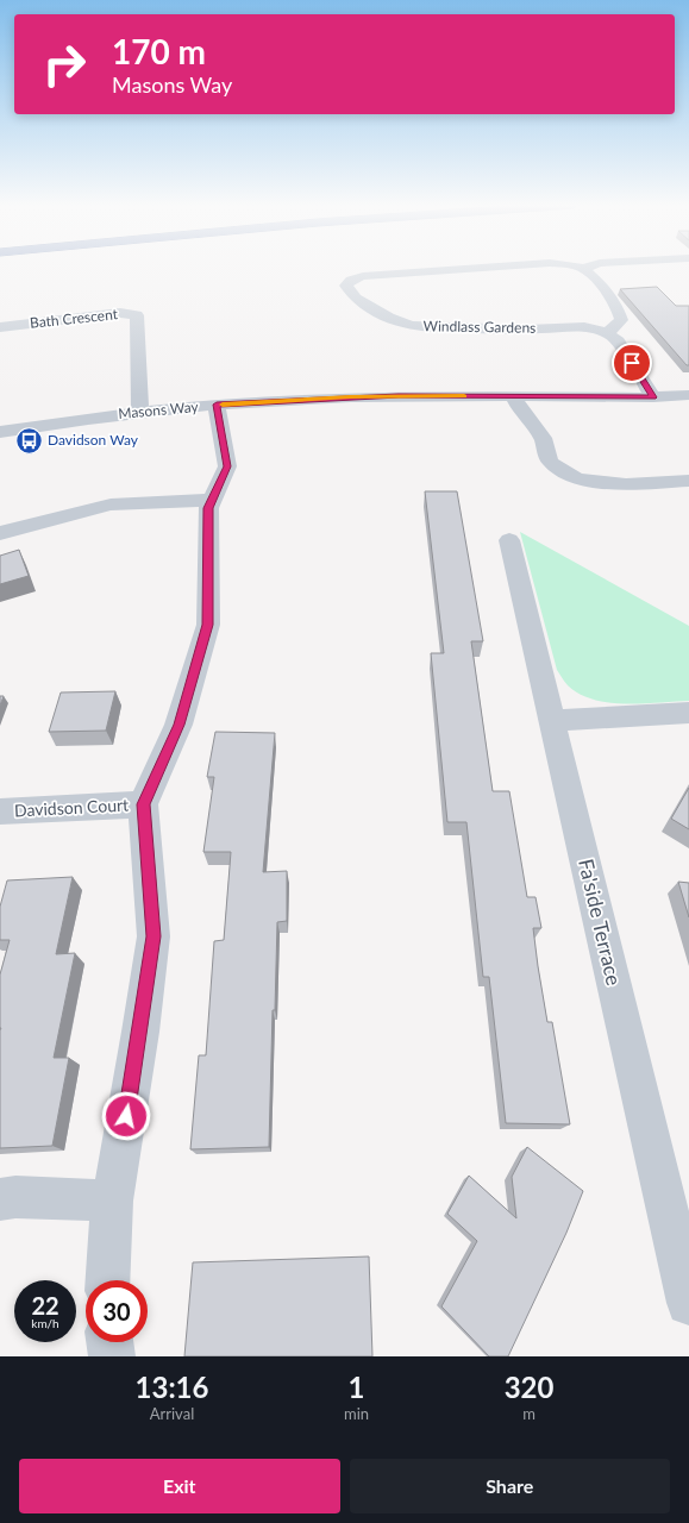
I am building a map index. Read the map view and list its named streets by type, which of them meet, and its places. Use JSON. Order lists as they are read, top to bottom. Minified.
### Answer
{"streets":{"street":["Bath Crescent","Windlass Gardens","Masons Way","Davidson Court","Fa'side Terrace"]},"crossings":[["Bath Crescent","Masons Way"]],"places":{"bus stop":["Davidson Way"]},"page":{"turn":["170 m","Masons Way"],"speed":"22 km/h","limit":"30","eta":["13:16","Arrival","1","min","320","m"],"buttons":["Exit","Share"]}}
